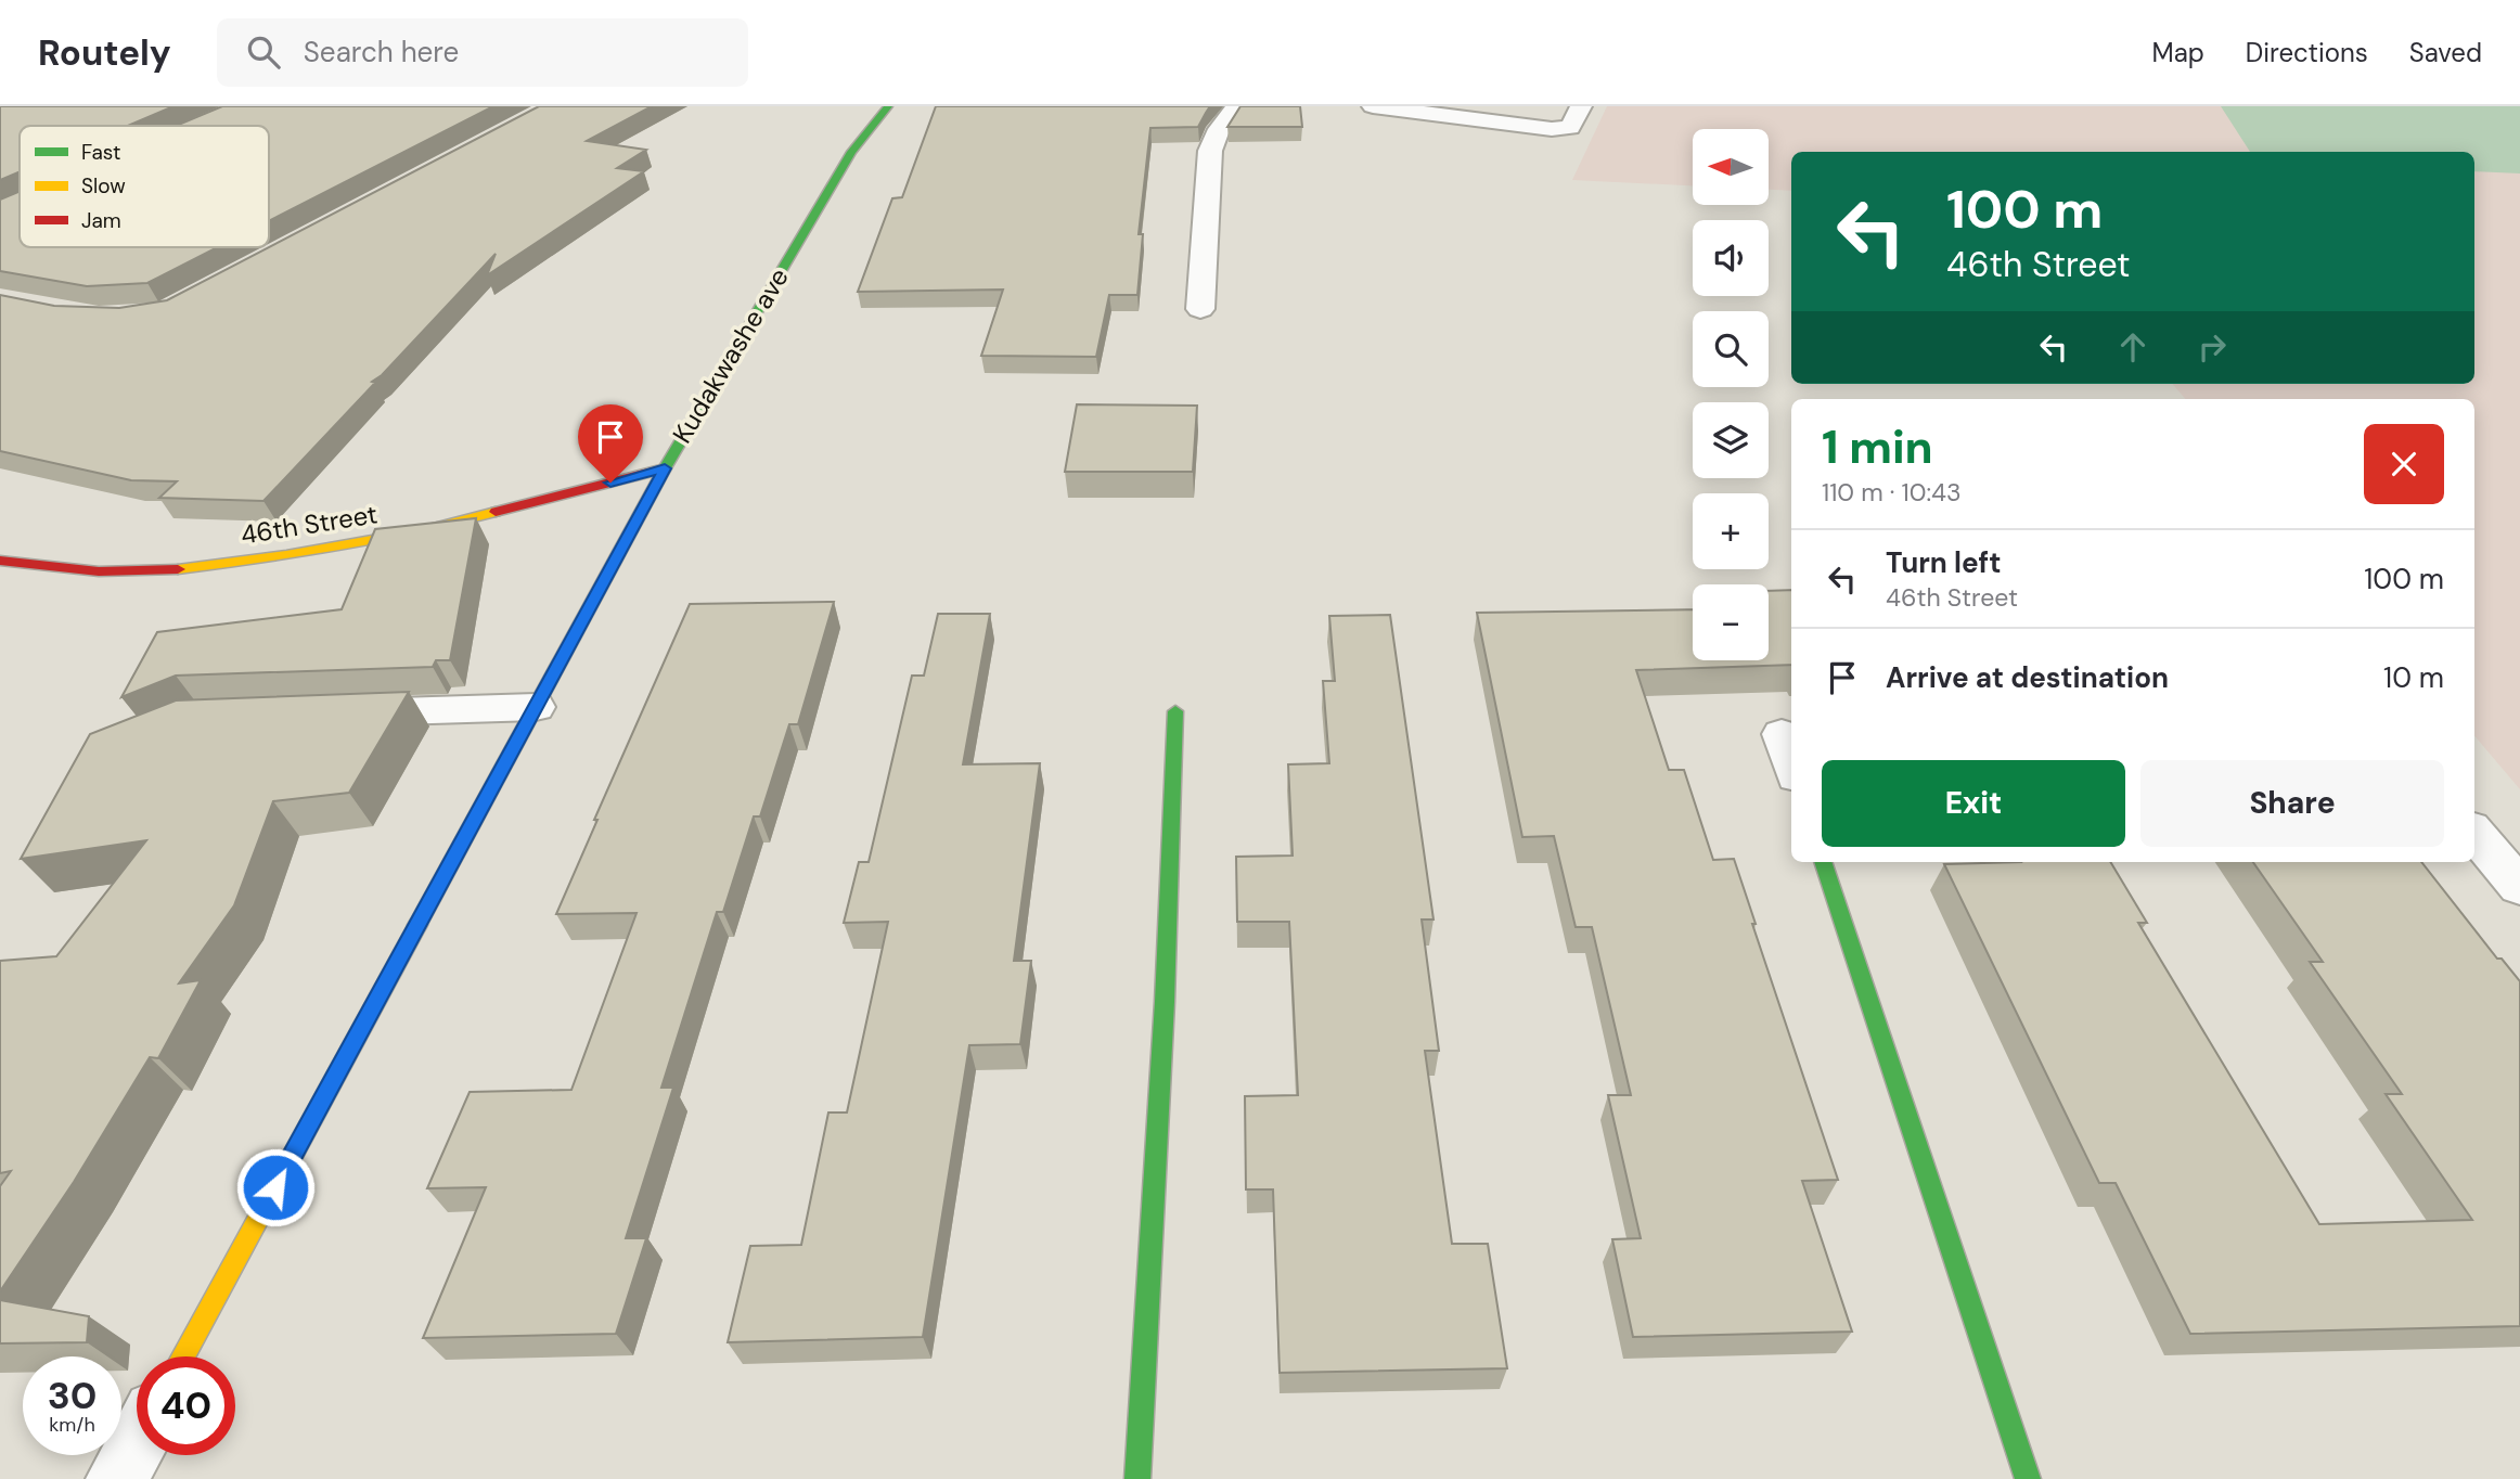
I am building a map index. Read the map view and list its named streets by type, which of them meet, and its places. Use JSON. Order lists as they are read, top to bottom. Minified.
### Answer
{"streets":{"street":["Kudakwashe ave","46th Street"]},"crossings":[["Kudakwashe ave","46th Street"]],"legend":["Fast","Slow","Jam"],"north":"left","page":{"header":"Routely","search":"Search here","nav":["Map","Directions","Saved"],"map_buttons":["+","−"],"turn":["100 m","46th Street"],"heading":["1 min","110 m · 10:43"],"list":[{"name":"Turn left","note":"46th Street","value":"100 m"},{"name":"Arrive at destination","value":"10 m"}],"buttons":["Exit","Share"],"speed":"30 km/h","limit":"40"}}
